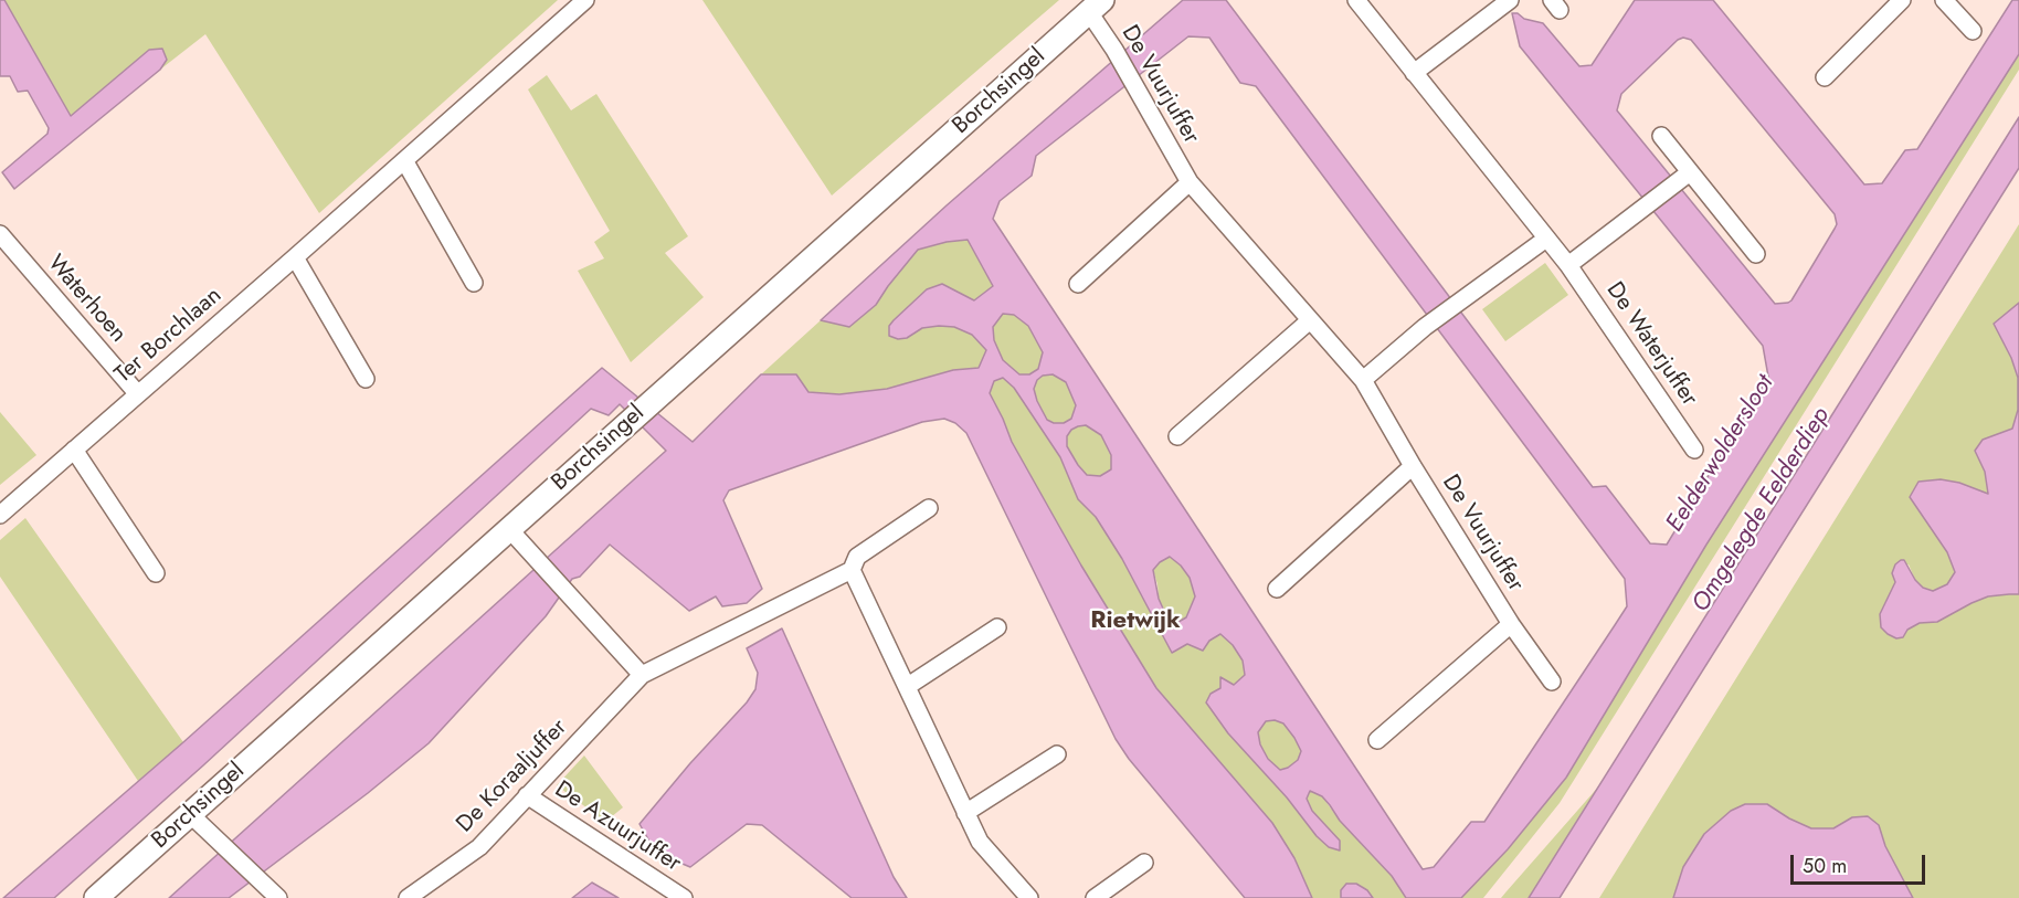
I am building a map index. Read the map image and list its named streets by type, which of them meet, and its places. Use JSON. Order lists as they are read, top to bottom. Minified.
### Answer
{"streets":{"main road":["Borchsingel"],"street":["De Vuurjuffer","Waterhoen","Ter Borchlaan","De Waterjuffer","De Koraaljuffer","De Azuurjuffer"]},"crossings":[["De Vuurjuffer","Borchsingel"],["Waterhoen","Ter Borchlaan"],["De Koraaljuffer","De Azuurjuffer"]],"districts":["Rietwijk"],"water":["Eelderwoldersloot","Omgelegde Eelderdiep"],"scale_bar":"50 m"}
